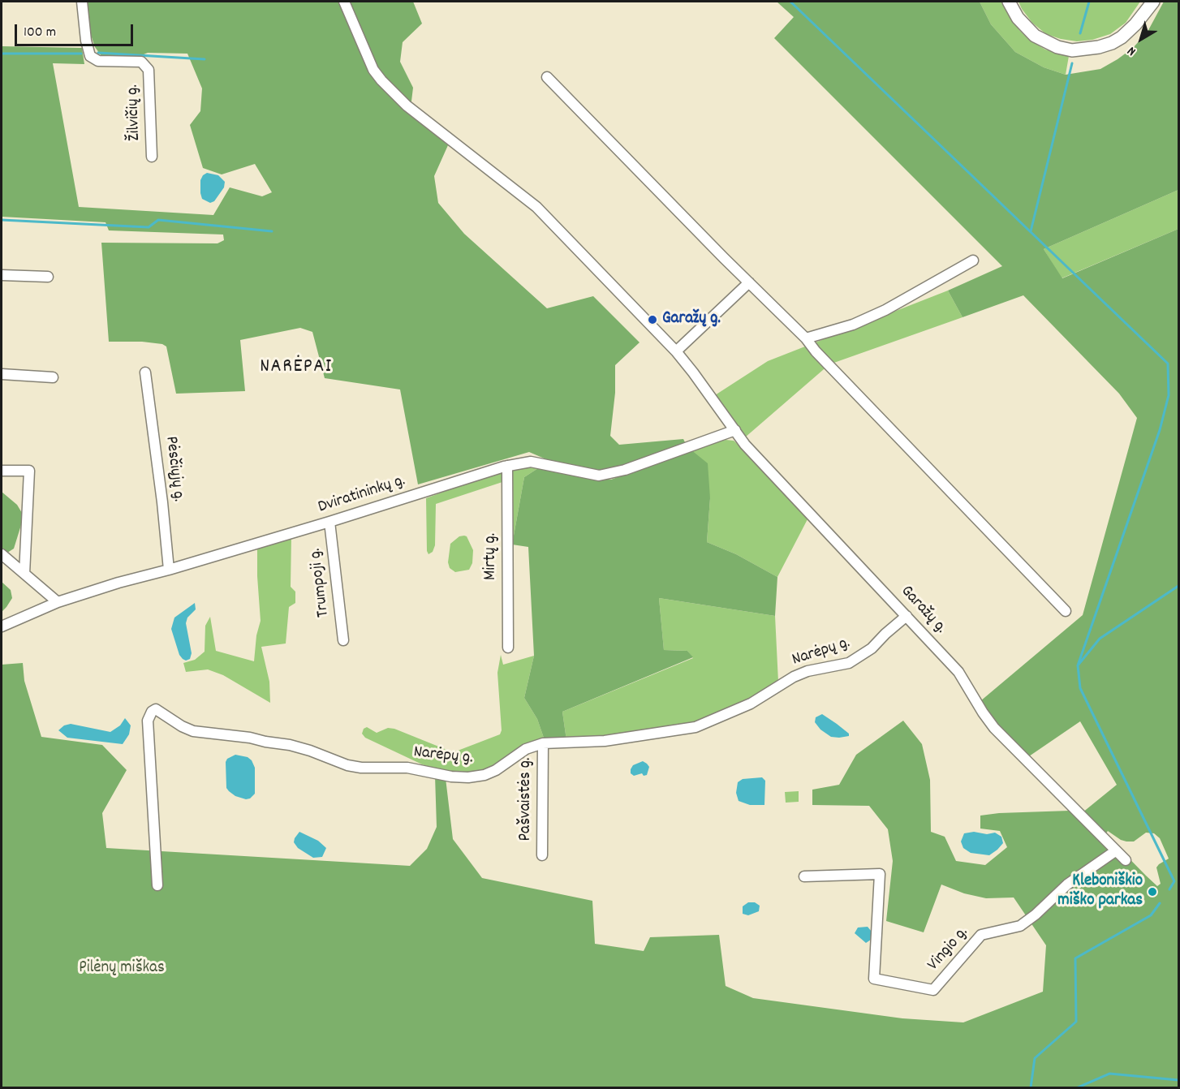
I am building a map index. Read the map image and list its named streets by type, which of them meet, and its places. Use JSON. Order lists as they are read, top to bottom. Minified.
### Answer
{"streets":{"street":["Žilvičių g.","Pėsčiųjų g.","Dviratininkų g.","Mirtų g.","Trumpoji g.","Garažų g.","Narėpų g.","Pašvaistės g.","Vingio g."]},"crossings":[["Pėsčiųjų g.","Dviratininkų g."],["Dviratininkų g.","Mirtų g."],["Dviratininkų g.","Trumpoji g."],["Dviratininkų g.","Garažų g."],["Garažų g.","Narėpų g."],["Garažų g.","Vingio g."],["Narėpų g.","Pašvaistės g."]],"districts":["NARĖPAI"],"parks":["Pilėnų miškas"],"places":["Garažų g.","Kleboniškio miško parkas"],"scale_bar":"100 m","north":"bottom left"}
